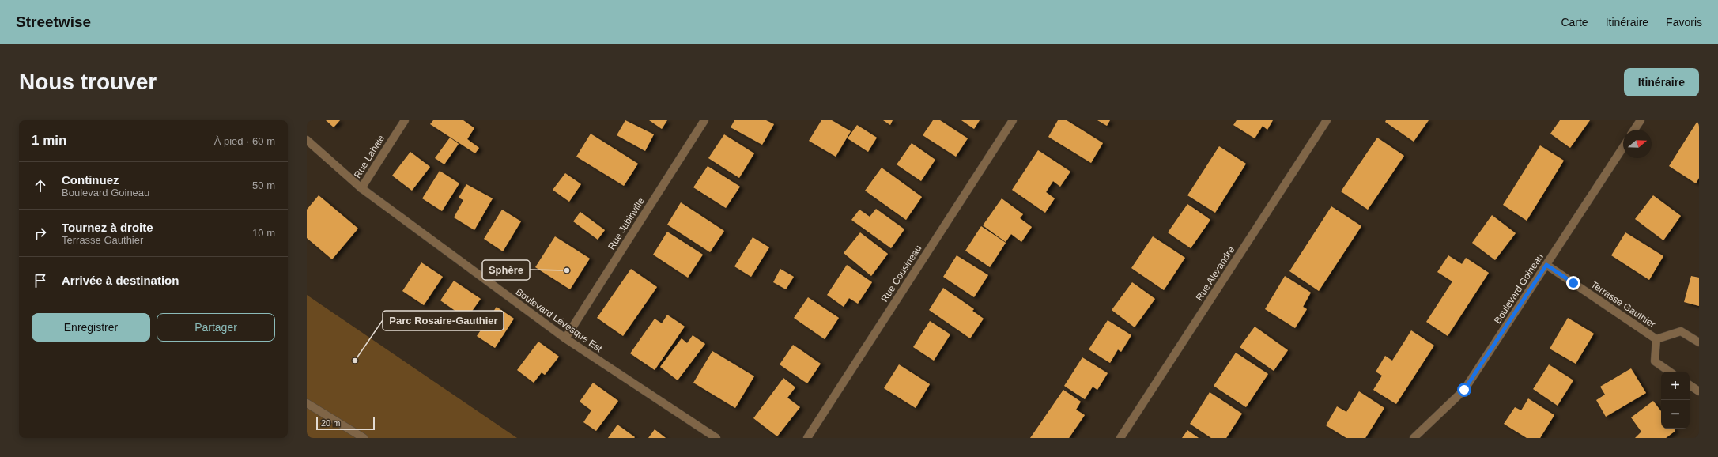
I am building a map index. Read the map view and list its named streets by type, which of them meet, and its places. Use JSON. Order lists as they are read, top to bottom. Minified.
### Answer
{"streets":{"street":["Rue Lahaie","Rue Jubinville","Rue Cousineau","Rue Alexandre","Boulevard Goineau","Terrasse Gauthier","Boulevard Lévesque Est"]},"crossings":[["Rue Lahaie","Boulevard Lévesque Est"],["Rue Jubinville","Boulevard Lévesque Est"],["Boulevard Goineau","Terrasse Gauthier"]],"places":["Sphère","Parc Rosaire-Gauthier"],"scale_bar":"20 m","north":"right","page":{"header":"Streetwise","nav":["Carte","Itinéraire","Favoris"],"buttons":["Itinéraire",["Enregistrer","Partager"]],"title":"Nous trouver","heading":["1 min","À pied · 60 m"],"list":[["Continuez","Boulevard Goineau","50 m"],["Tournez à droite","Terrasse Gauthier","10 m"],"Arrivée à destination"],"map_buttons":["+","−"],"scale":"20 m"}}
